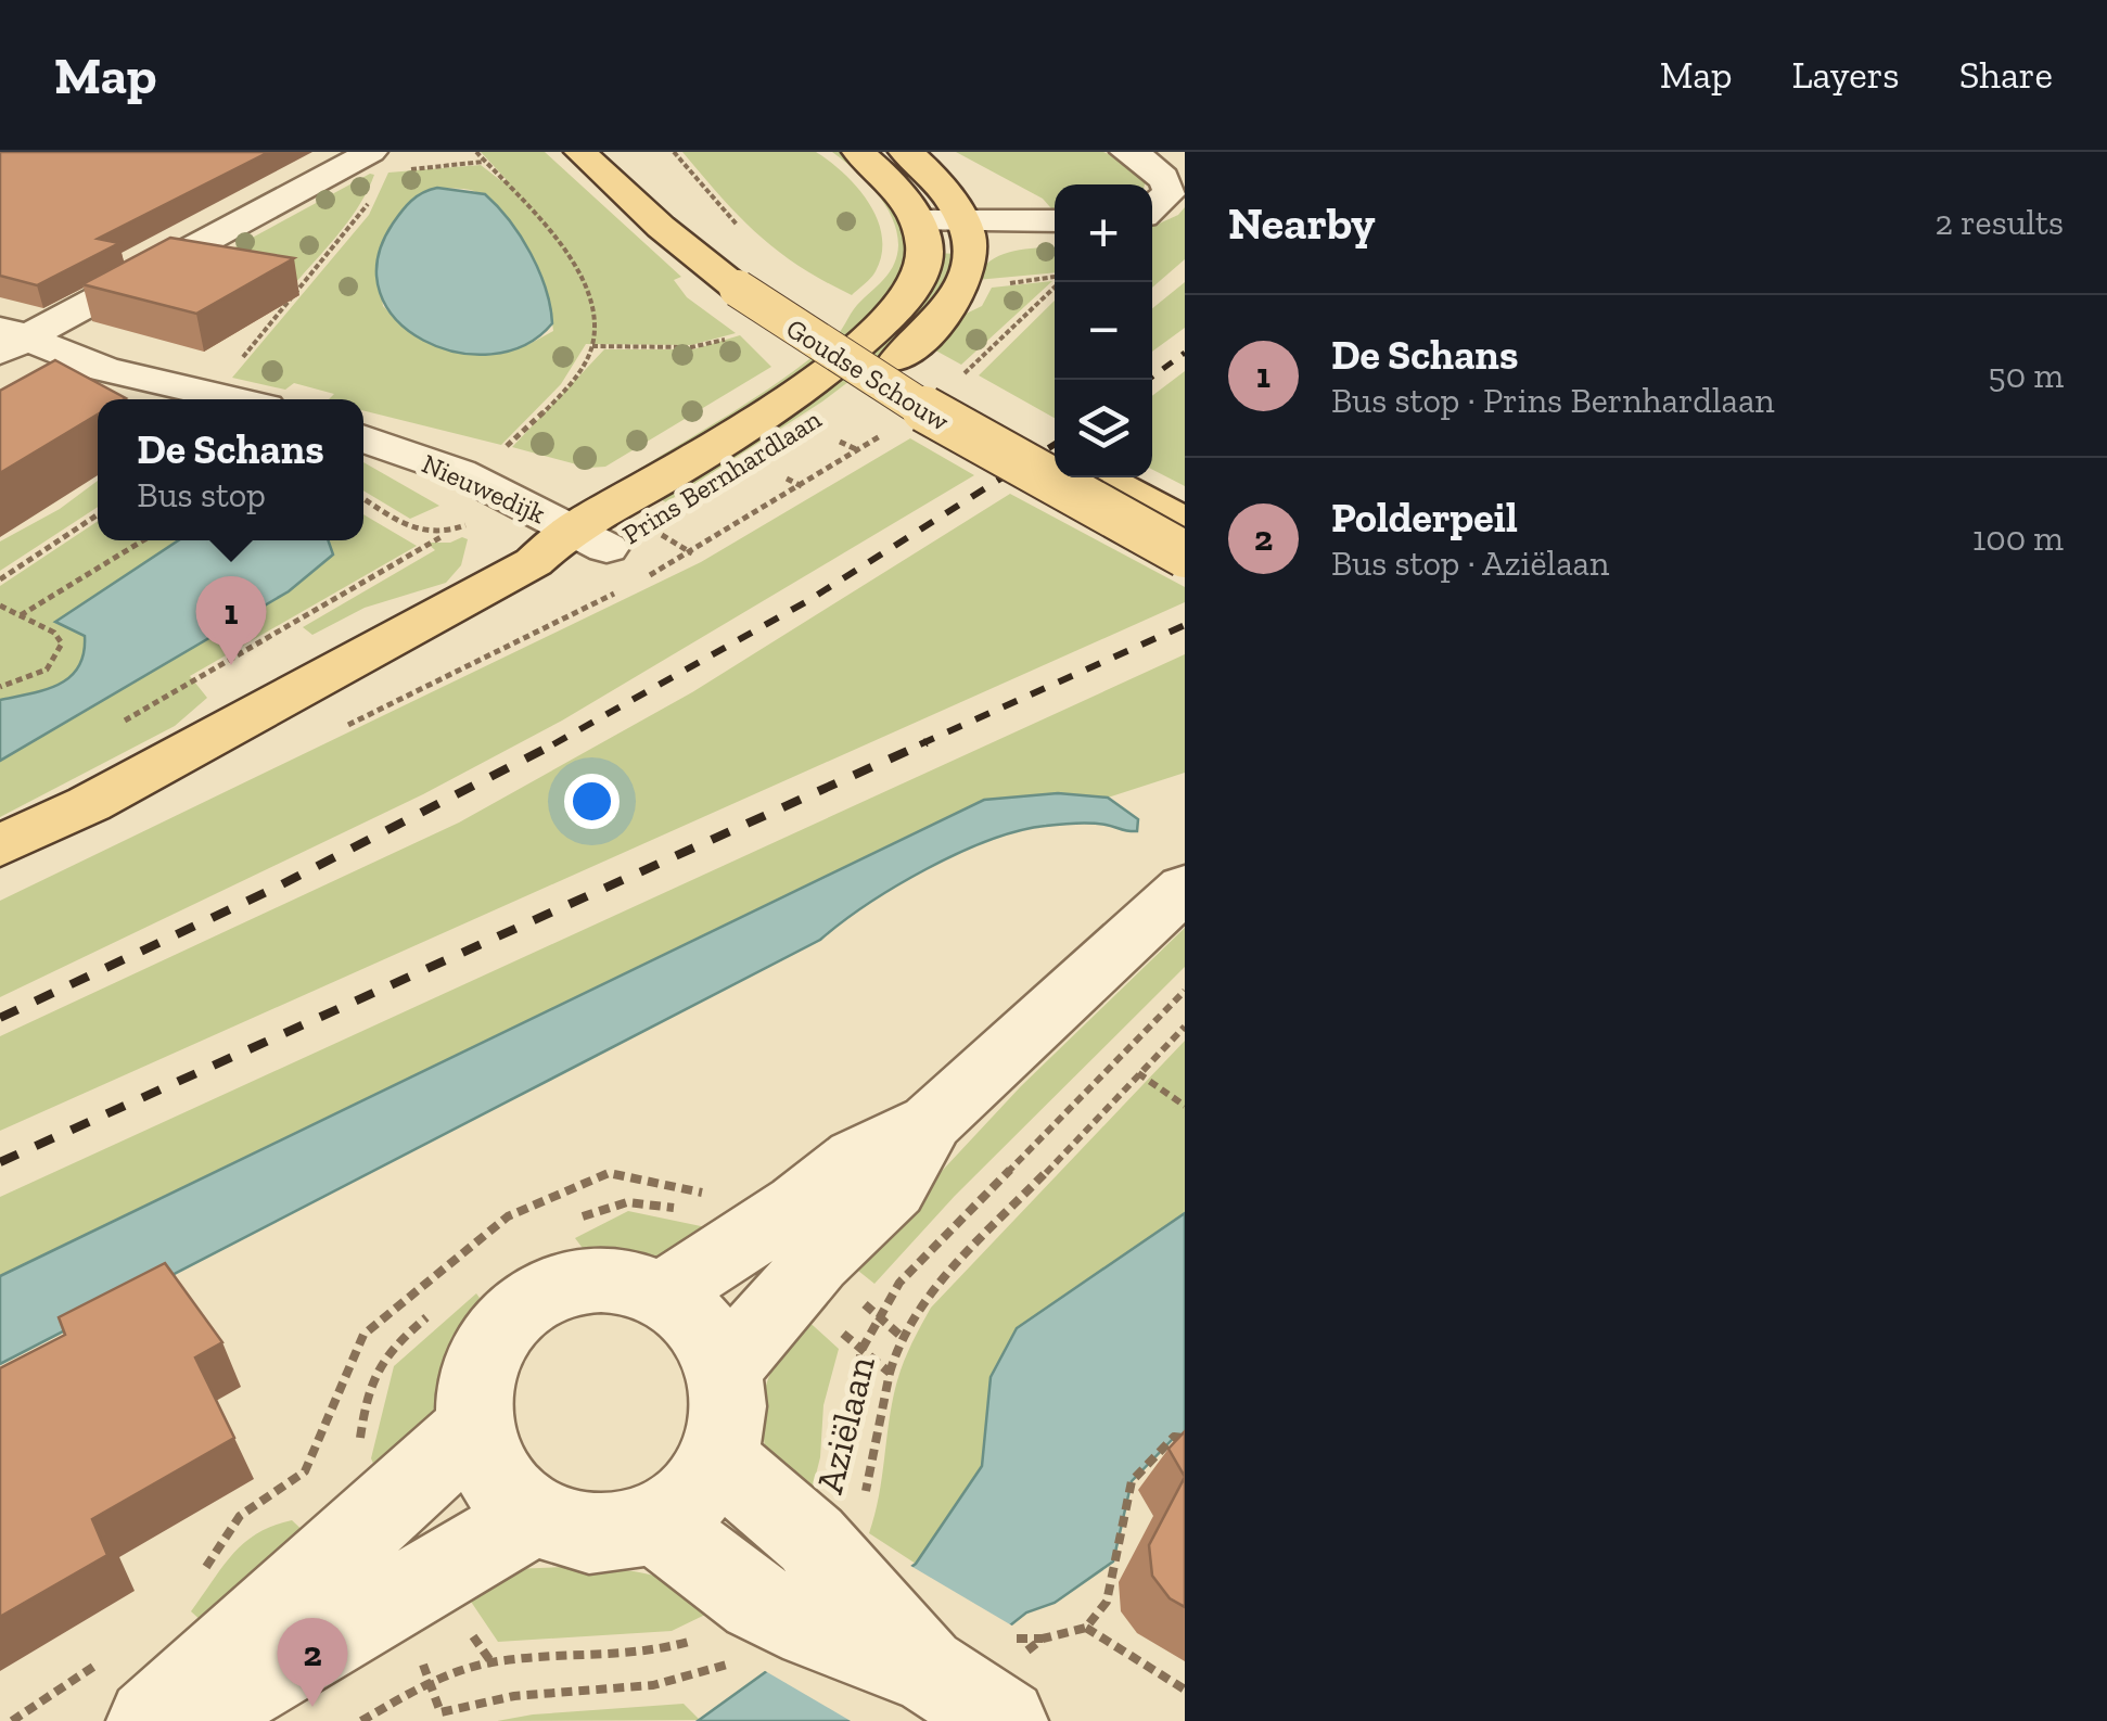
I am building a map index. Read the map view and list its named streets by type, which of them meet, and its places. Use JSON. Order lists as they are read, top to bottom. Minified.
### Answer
{"streets":{"main road":["Goudse Schouw","Prins Bernhardlaan"],"street":["Nieuwedijk"],"path":["Aziëlaan"]},"crossings":[["Prins Bernhardlaan","Nieuwedijk"]],"page":{"header":"Map","nav":["Map","Layers","Share"],"heading":["Nearby","2 results"],"map_buttons":["+","−"],"list":[{"mark":"1","name":"De Schans","note":"Bus stop · Prins Bernhardlaan","value":"50 m"},{"mark":"2","name":"Polderpeil","note":"Bus stop · Aziëlaan","value":"100 m"}],"popup":["De Schans","Bus stop"],"pins":["1","2"]}}
